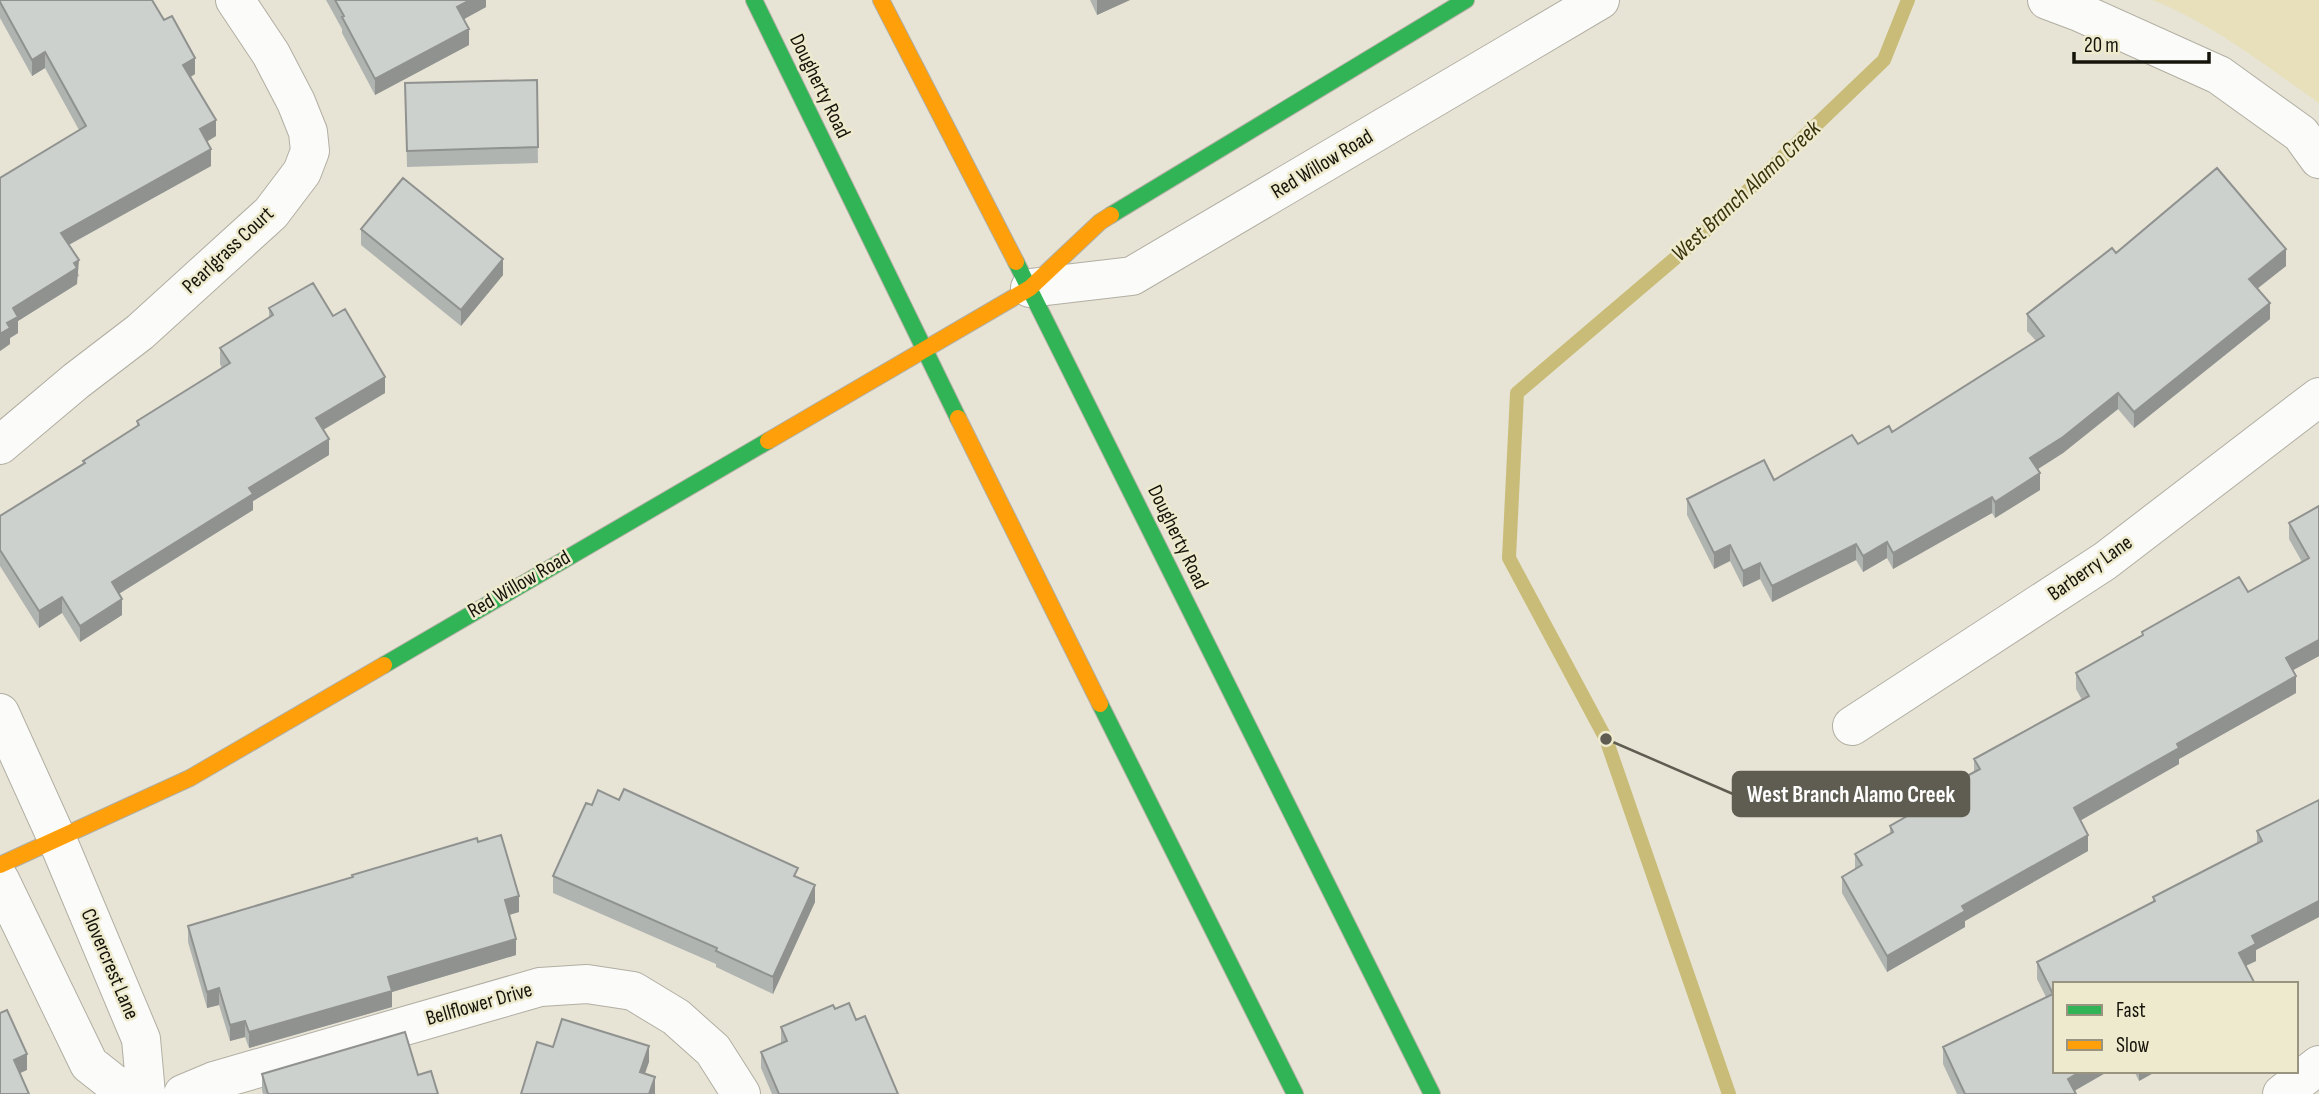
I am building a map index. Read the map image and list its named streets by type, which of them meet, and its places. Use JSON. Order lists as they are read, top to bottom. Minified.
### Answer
{"streets":{"main road":["Dougherty Road","Red Willow Road"],"street":["Pearlgrass Court","Barberry Lane","Clovercrest Lane","Bellflower Drive"]},"crossings":[["Dougherty Road","Red Willow Road"],["Red Willow Road","Clovercrest Lane"]],"water":["West Branch Alamo Creek"],"places":["West Branch Alamo Creek"],"legend":["Fast","Slow"],"scale_bar":"20 m"}
